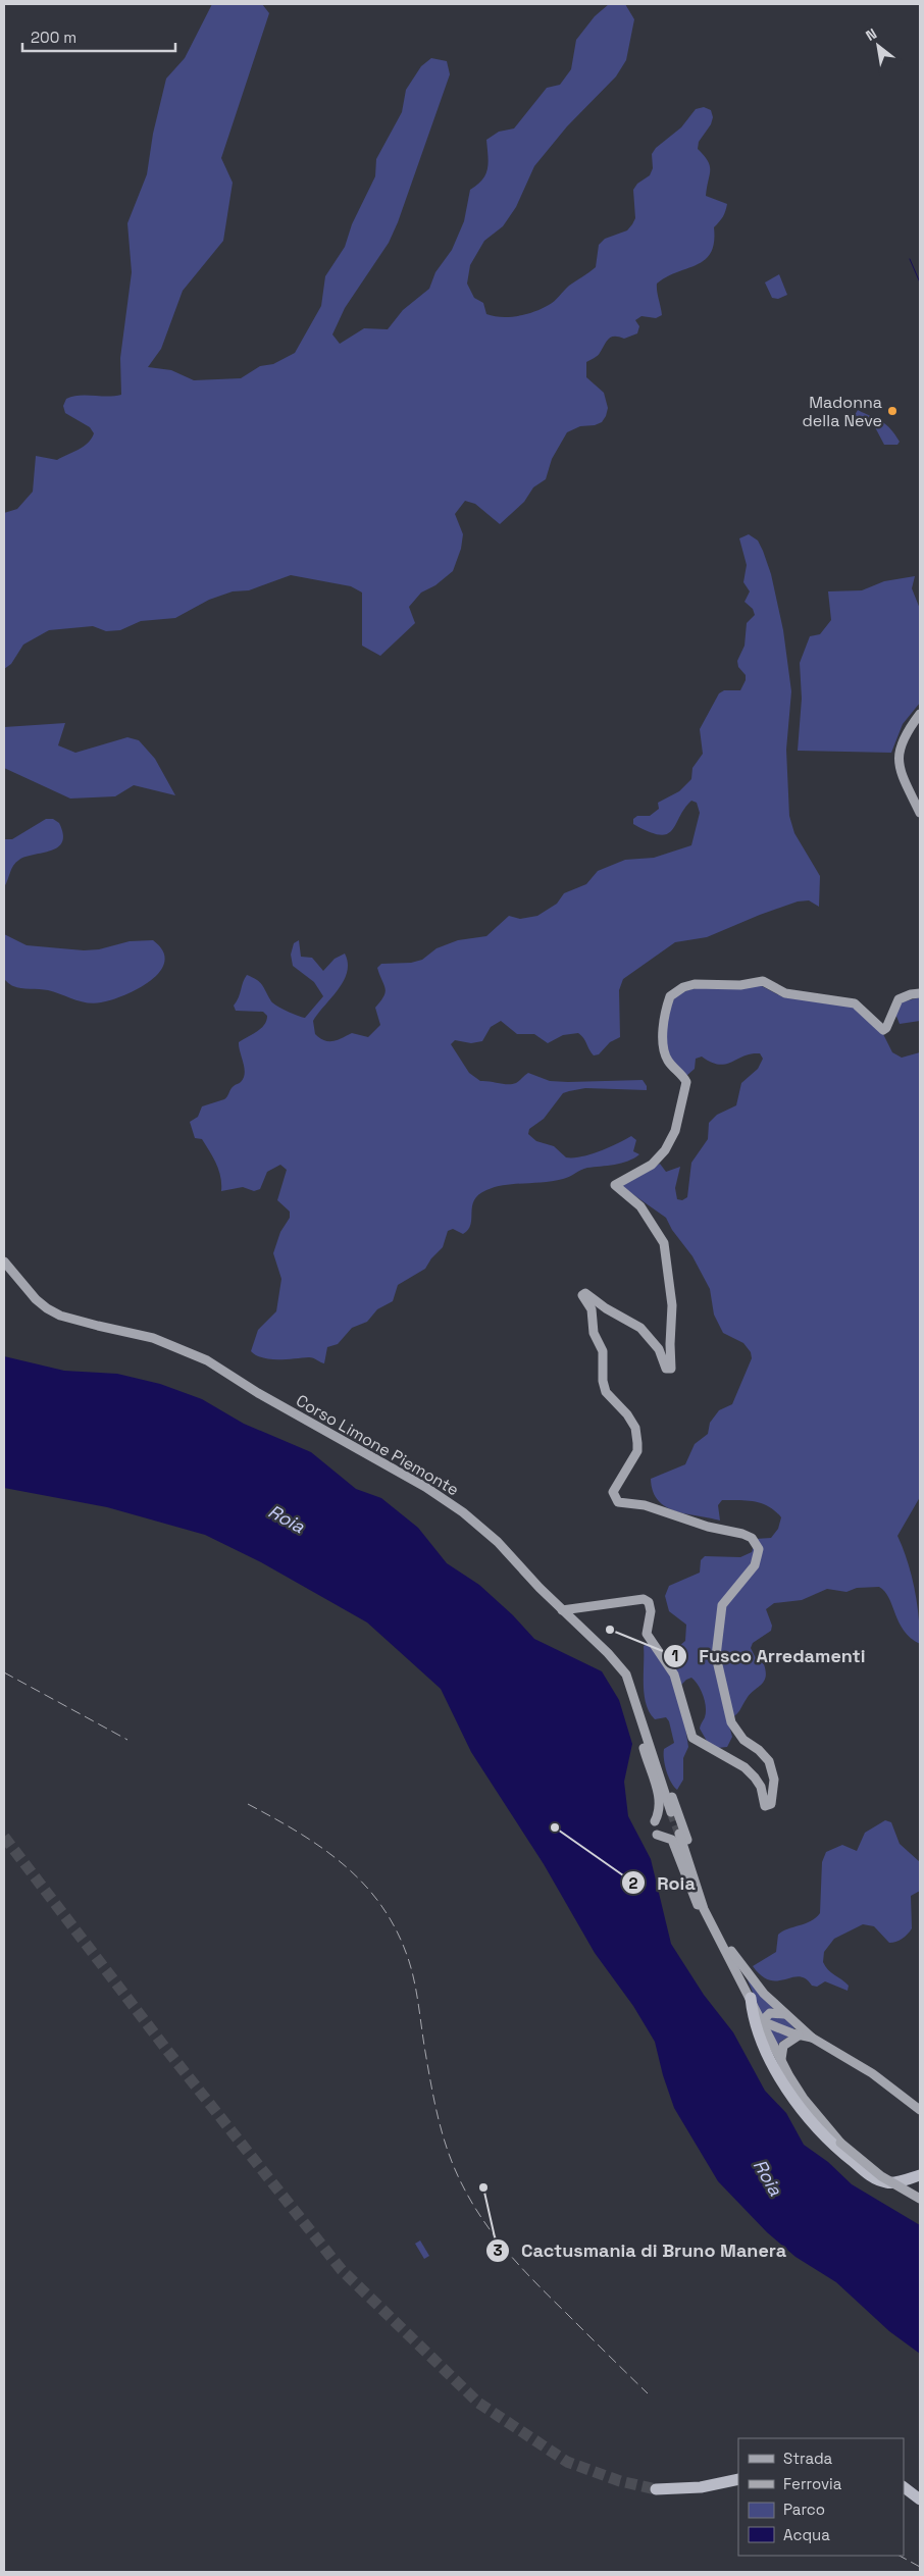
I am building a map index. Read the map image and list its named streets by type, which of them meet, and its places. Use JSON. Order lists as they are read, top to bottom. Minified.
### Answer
{"streets":{"main road":["Corso Limone Piemonte"]},"water":["Roia"],"places":["Madonna della Neve","Fusco Arredamenti","Roia","Cactusmania di Bruno Manera"],"legend":["Strada","Ferrovia","Parco","Acqua"],"scale_bar":"200 m","north":"top left"}
